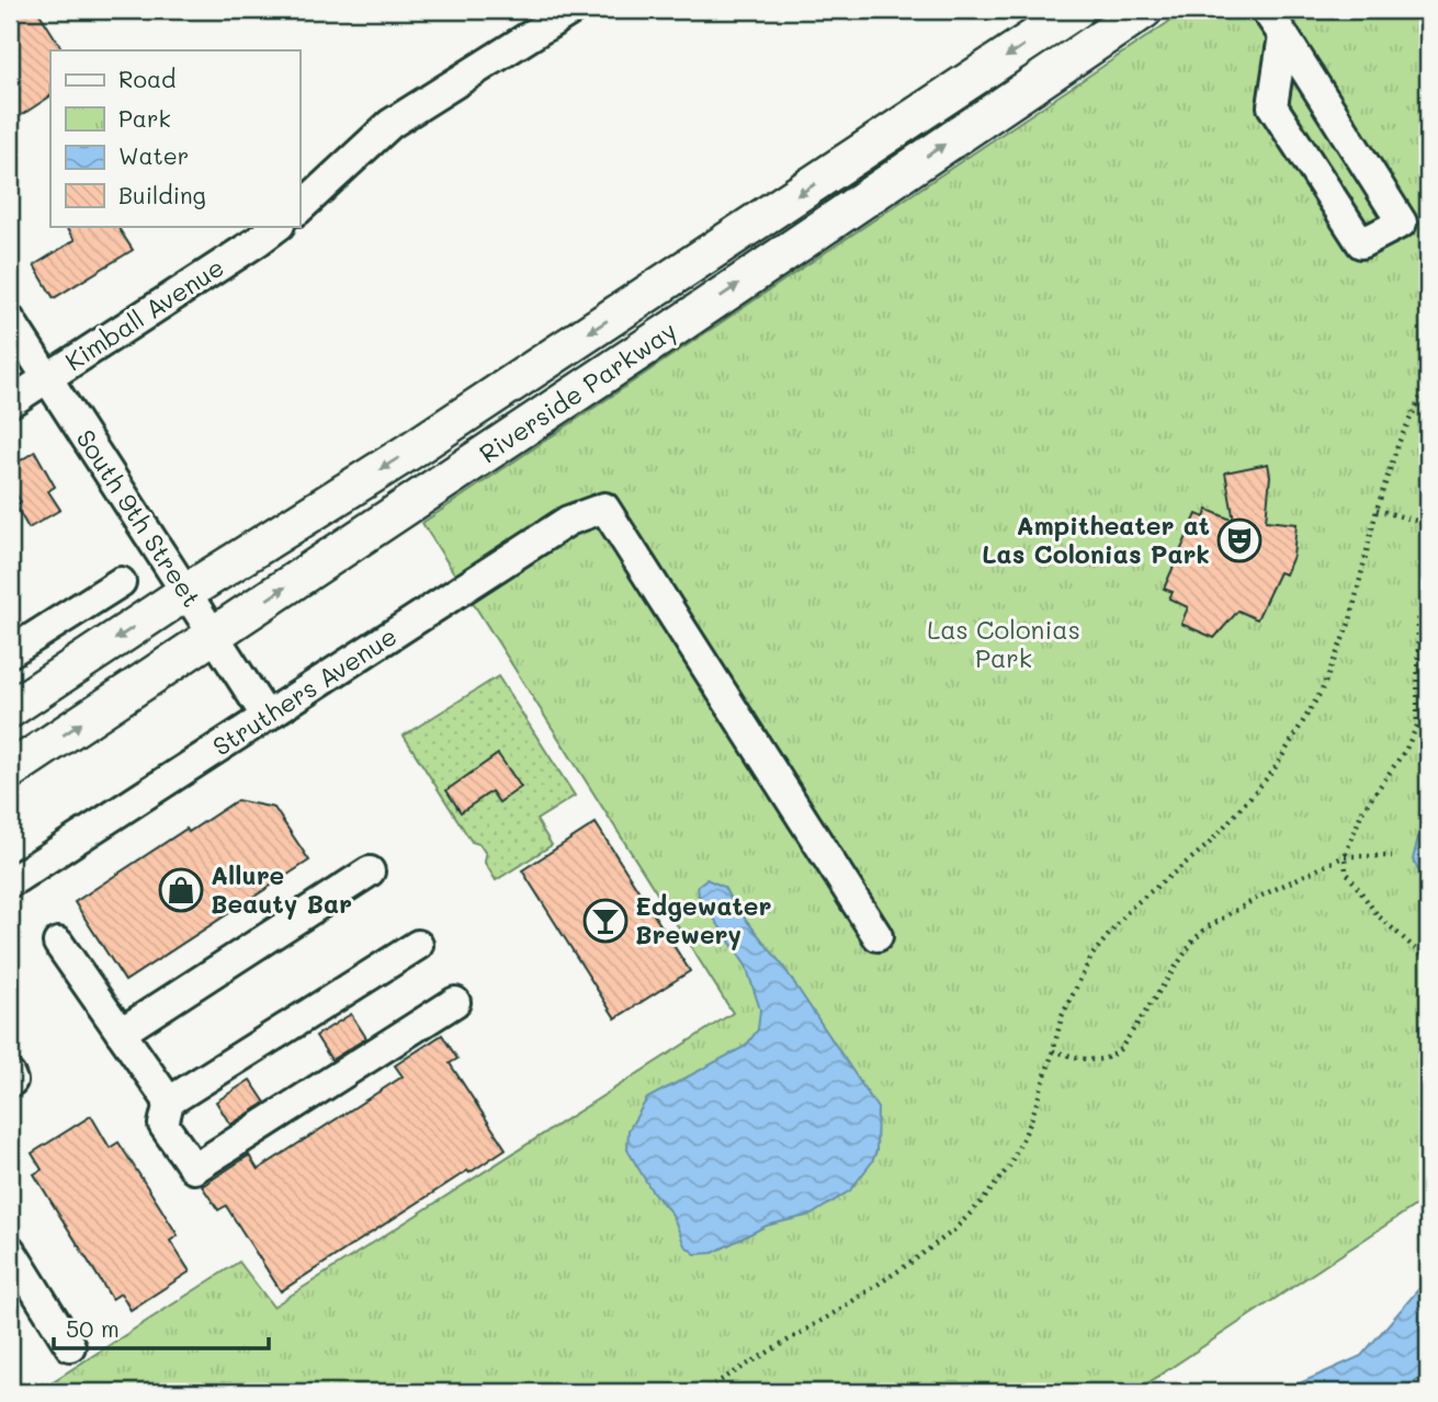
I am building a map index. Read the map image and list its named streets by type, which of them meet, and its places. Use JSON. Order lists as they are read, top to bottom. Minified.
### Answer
{"streets":{"main road":["Riverside Parkway"],"street":["Kimball Avenue","South 9th Street","Struthers Avenue"]},"crossings":[["Kimball Avenue","South 9th Street"],["Riverside Parkway","South 9th Street"],["South 9th Street","Struthers Avenue"]],"parks":["Las Colonias Park"],"places":{"theatre":["Ampitheater at Las Colonias Park"],"shop":["Allure Beauty Bar"],"bar":["Edgewater Brewery"]},"legend":["Road","Park","Water","Building"],"scale_bar":"50 m"}
